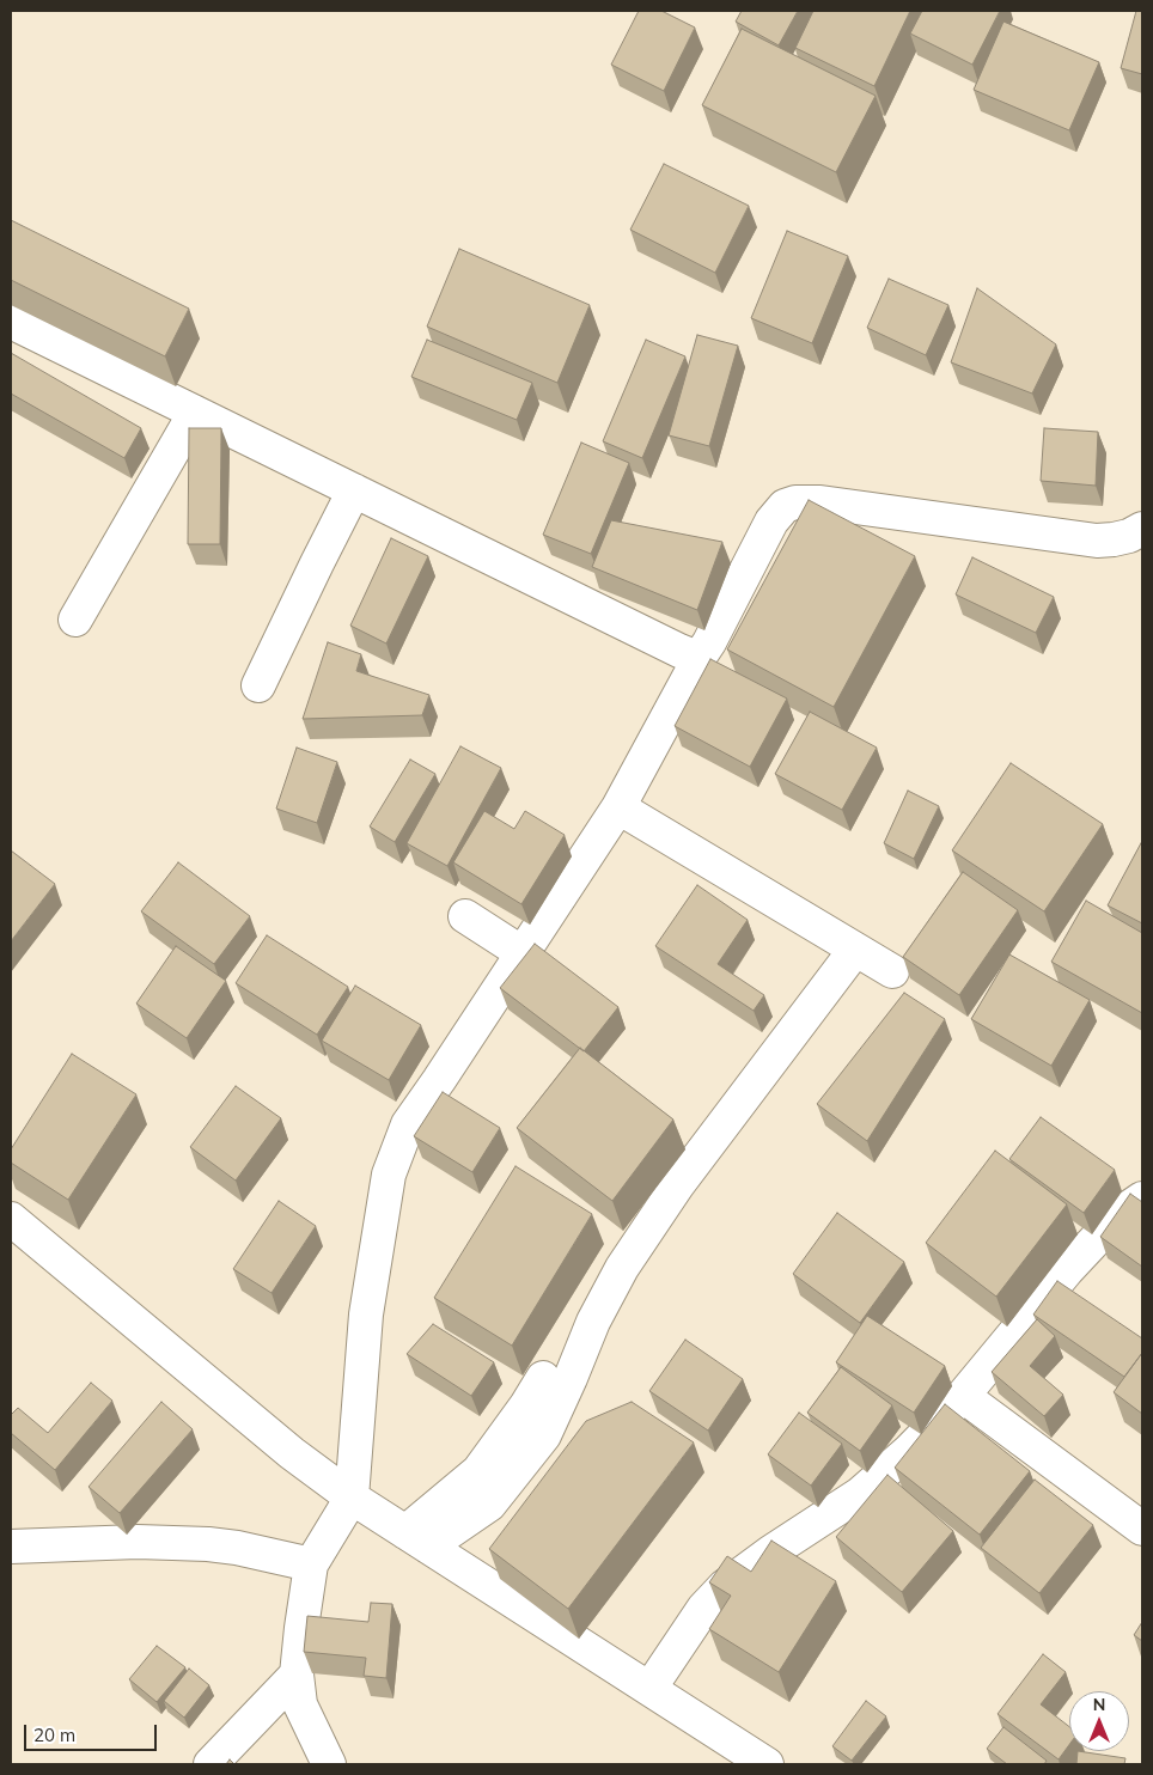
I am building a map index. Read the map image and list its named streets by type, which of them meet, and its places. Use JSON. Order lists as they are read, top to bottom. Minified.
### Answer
{"scale_bar":"20 m","north":"top"}
